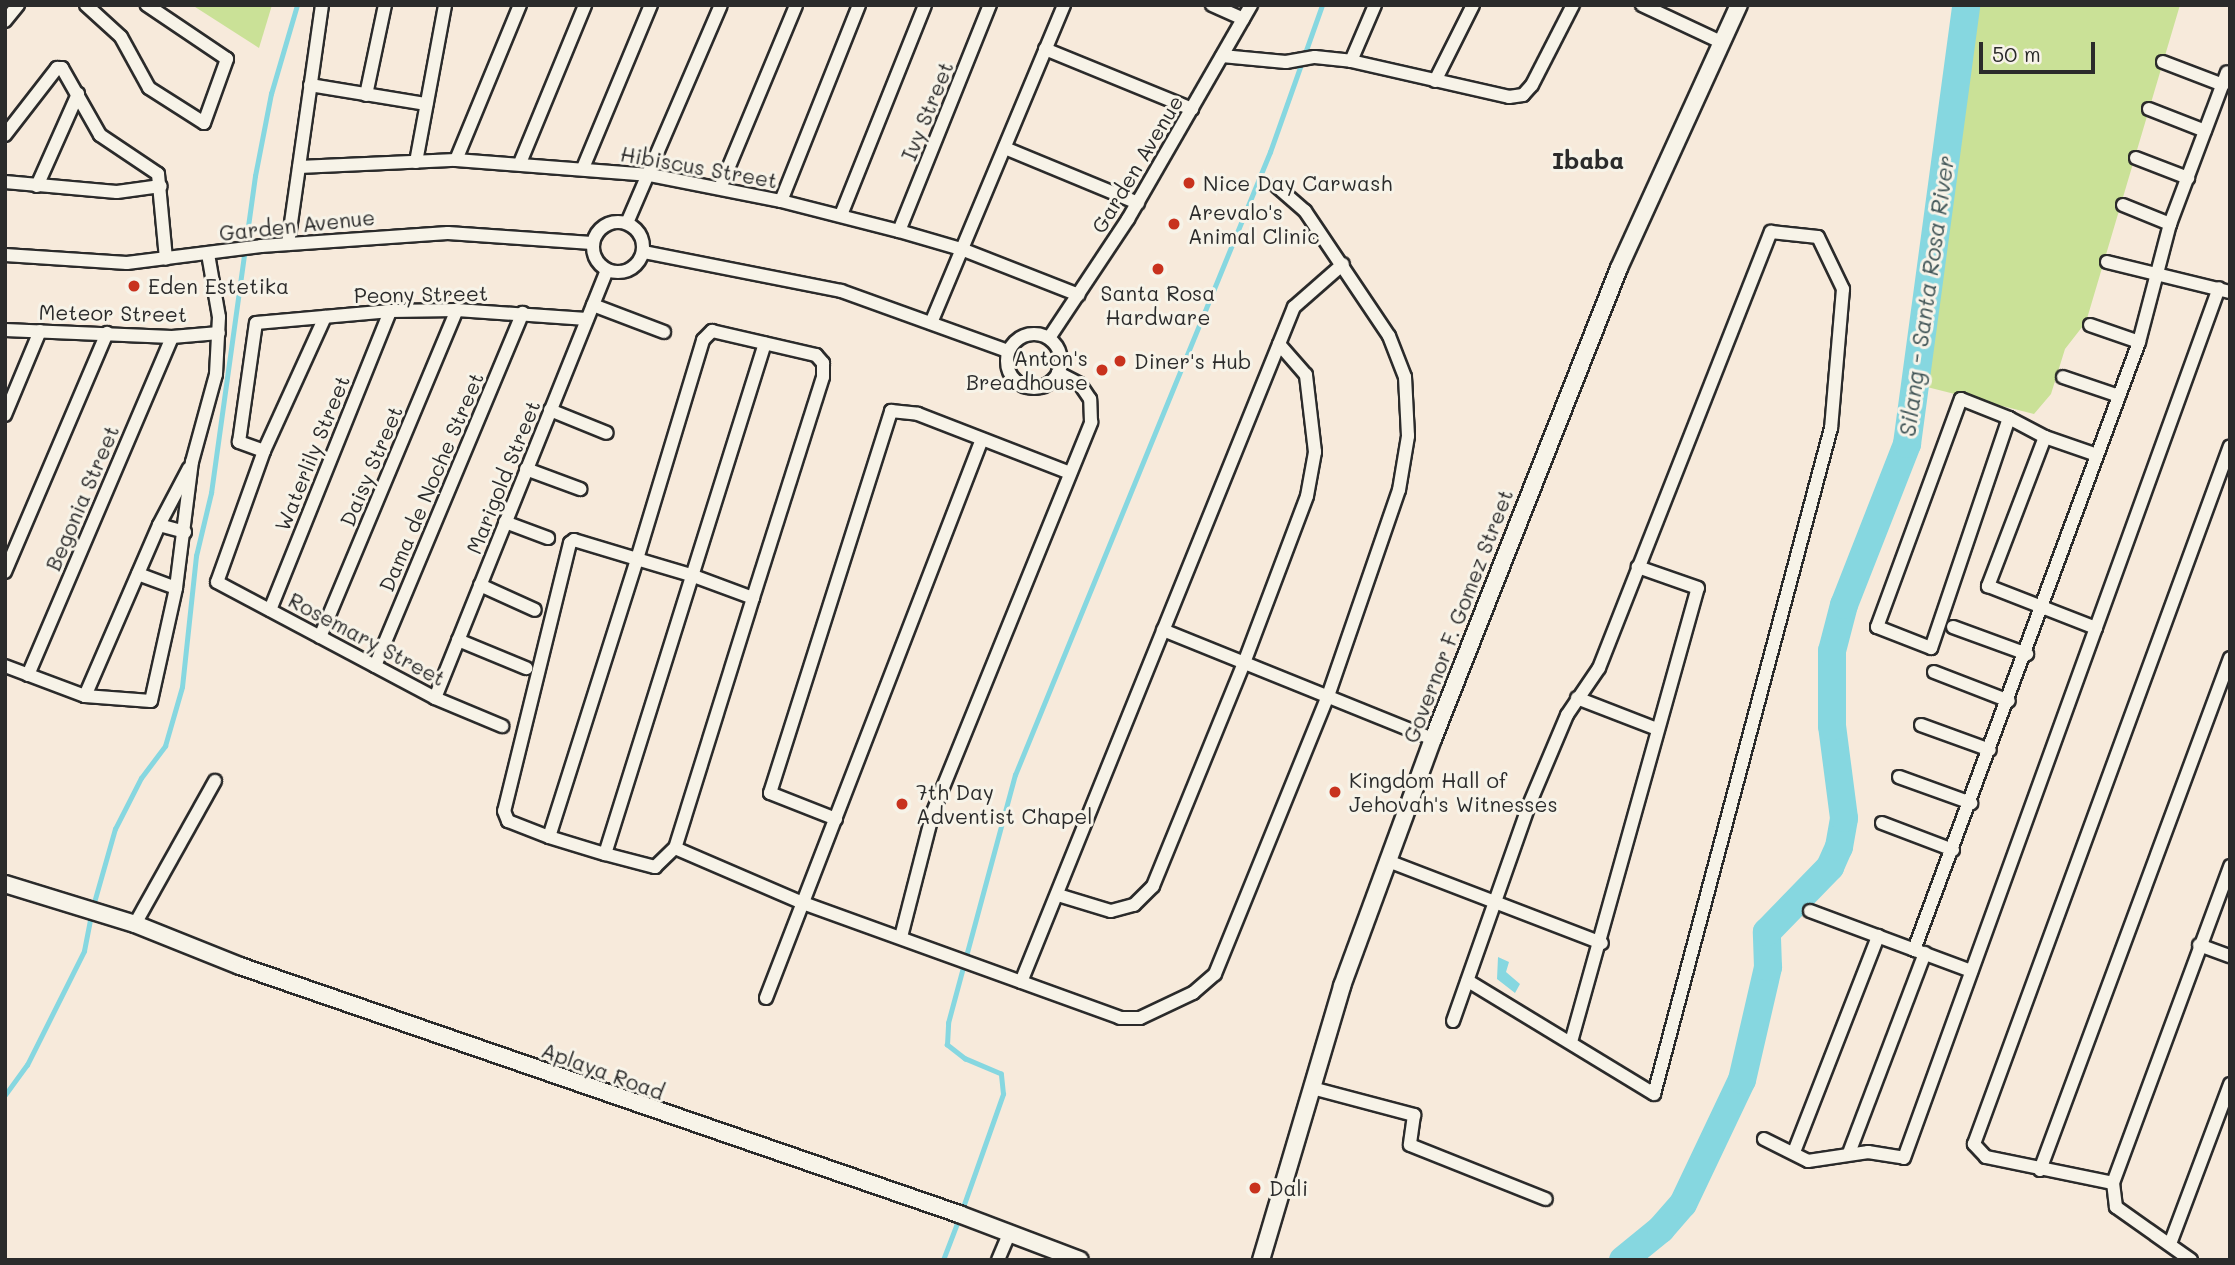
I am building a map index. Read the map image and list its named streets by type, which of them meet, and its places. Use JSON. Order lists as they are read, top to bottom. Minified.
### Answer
{"streets":{"street":["Ivy Street","Garden Avenue","Hibiscus Street","Peony Street","Meteor Street","Waterlily Street","Daisy Street","Marigold Street","Dama de Noche Street","Begonia Street","Governor F. Gomez Street","Rosemary Street","Aplaya Road"]},"crossings":[["Ivy Street","Hibiscus Street"],["Garden Avenue","Hibiscus Street"],["Garden Avenue","Marigold Street"],["Peony Street","Waterlily Street"],["Peony Street","Daisy Street"],["Peony Street","Marigold Street"],["Peony Street","Dama de Noche Street"],["Peony Street","Rosemary Street"],["Meteor Street","Begonia Street"],["Waterlily Street","Rosemary Street"],["Daisy Street","Rosemary Street"],["Marigold Street","Rosemary Street"],["Dama de Noche Street","Rosemary Street"]],"districts":["Ibaba"],"water":["Silang - Santa Rosa River"],"places":["Nice Day Carwash","Arevalo's Animal Clinic","Santa Rosa Hardware","Eden Estetika","Diner's Hub","Anton's Breadhouse","Kingdom Hall of Jehovah's Witnesses","7th Day Adventist Chapel","Dali"],"scale_bar":"50 m"}
